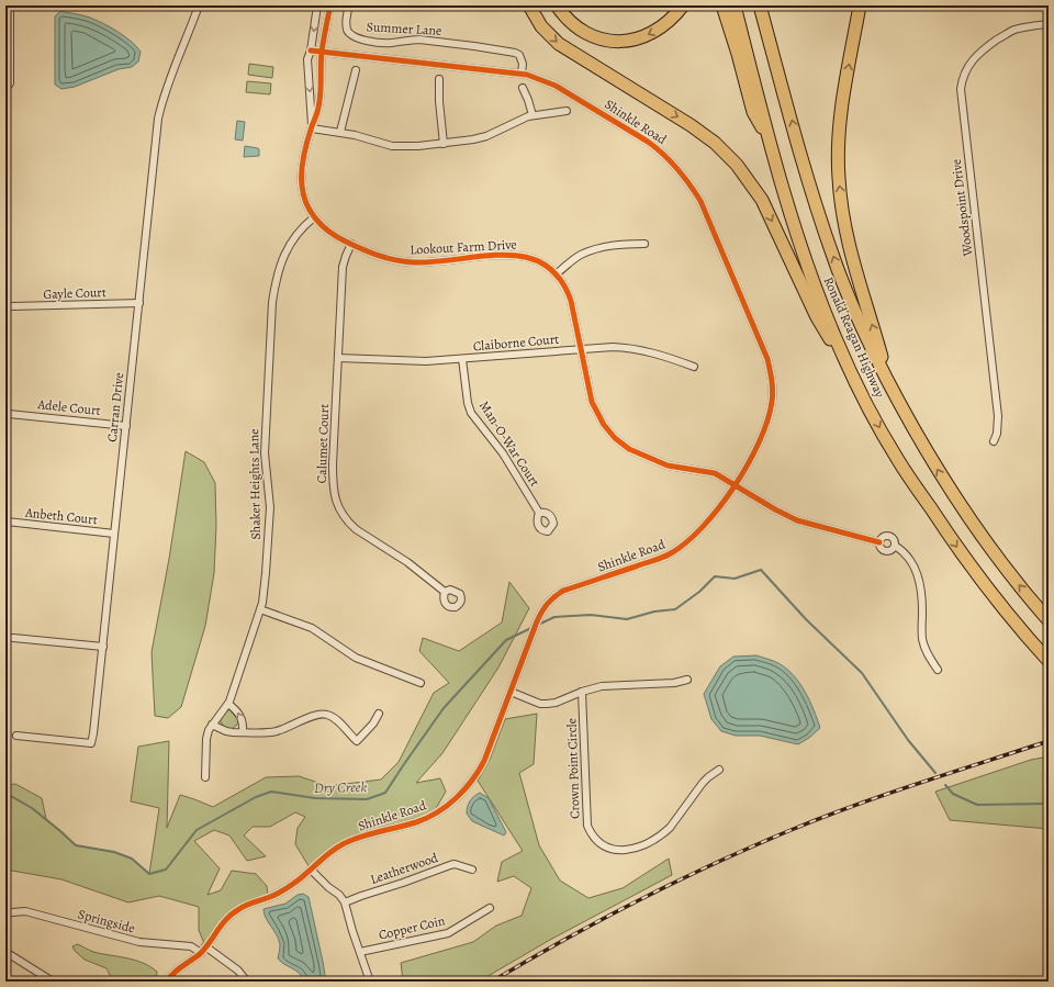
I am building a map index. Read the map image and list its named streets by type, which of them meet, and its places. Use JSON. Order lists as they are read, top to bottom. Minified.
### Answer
{"streets":{"highway":["Ronald Reagan Highway"],"street":["Summer Lane","Shinkle Road","Woodspoint Drive","Lookout Farm Drive","Gayle Court","Claiborne Court","Adele Court","Carran Drive","Calumet Court","Man-O-War Court","Shaker Heights Lane","Anbeth Court","Crown Point Circle","Leatherwood","Springside","Copper Coin"]},"crossings":[["Summer Lane","Shinkle Road"],["Shinkle Road","Lookout Farm Drive"],["Shinkle Road","Crown Point Circle"],["Shinkle Road","Springside"],["Lookout Farm Drive","Claiborne Court"],["Lookout Farm Drive","Calumet Court"],["Lookout Farm Drive","Shaker Heights Lane"],["Gayle Court","Carran Drive"],["Claiborne Court","Calumet Court"],["Claiborne Court","Man-O-War Court"],["Adele Court","Carran Drive"],["Carran Drive","Anbeth Court"]],"water":["Dry Creek"]}
